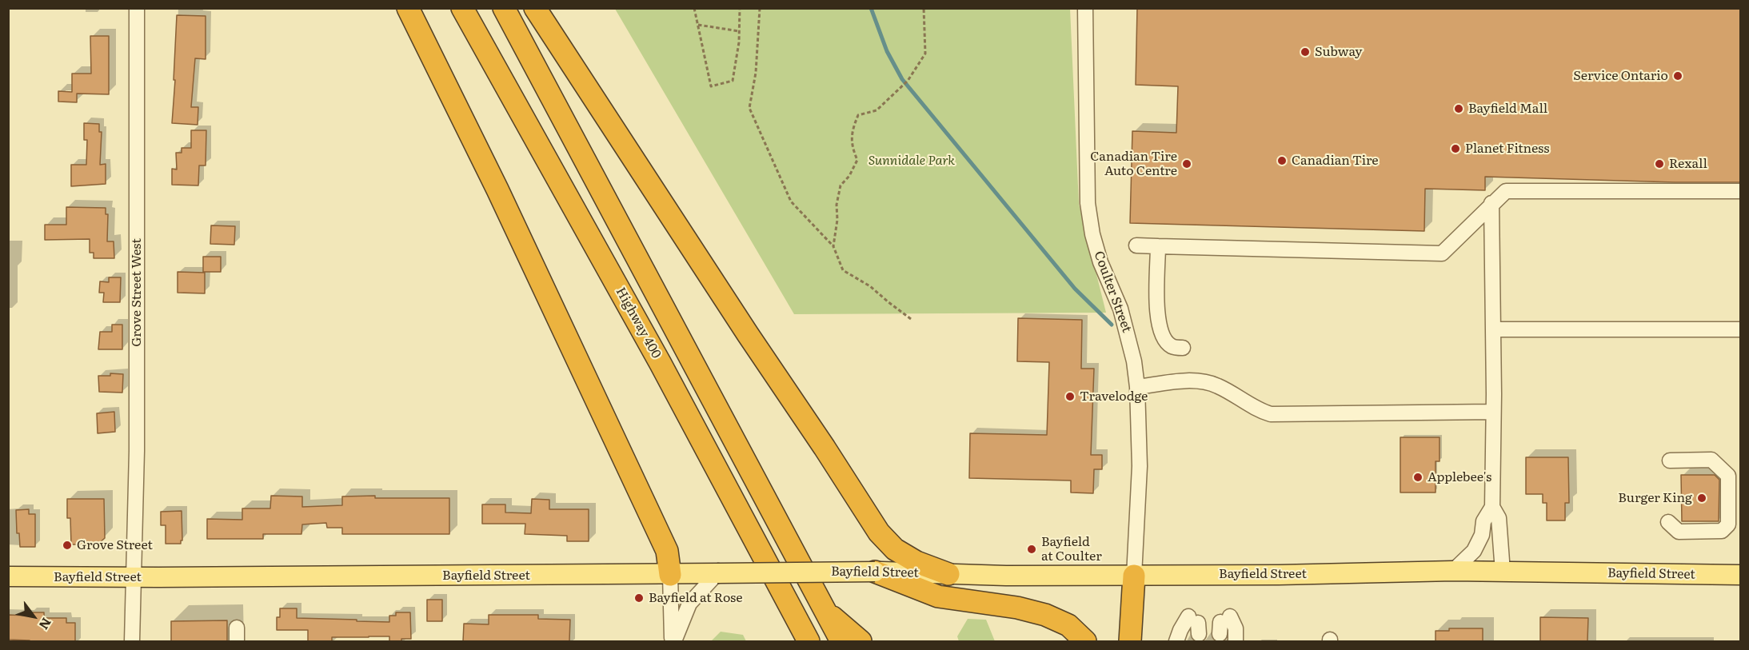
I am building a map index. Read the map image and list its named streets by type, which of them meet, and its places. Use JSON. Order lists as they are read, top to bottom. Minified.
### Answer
{"streets":{"highway":["Highway 400"],"main road":["Bayfield Street"],"street":["Coulter Street","Grove Street West"]},"crossings":[["Coulter Street","Bayfield Street"],["Grove Street West","Bayfield Street"]],"parks":["Sunnidale Park"],"places":["Subway","Service Ontario","Bayfield Mall","Planet Fitness","Canadian Tire","Canadian Tire Auto Centre","Rexall","Travelodge","Applebee's","Burger King","Grove Street","Bayfield at Coulter","Bayfield at Rose"],"north":"bottom right"}
